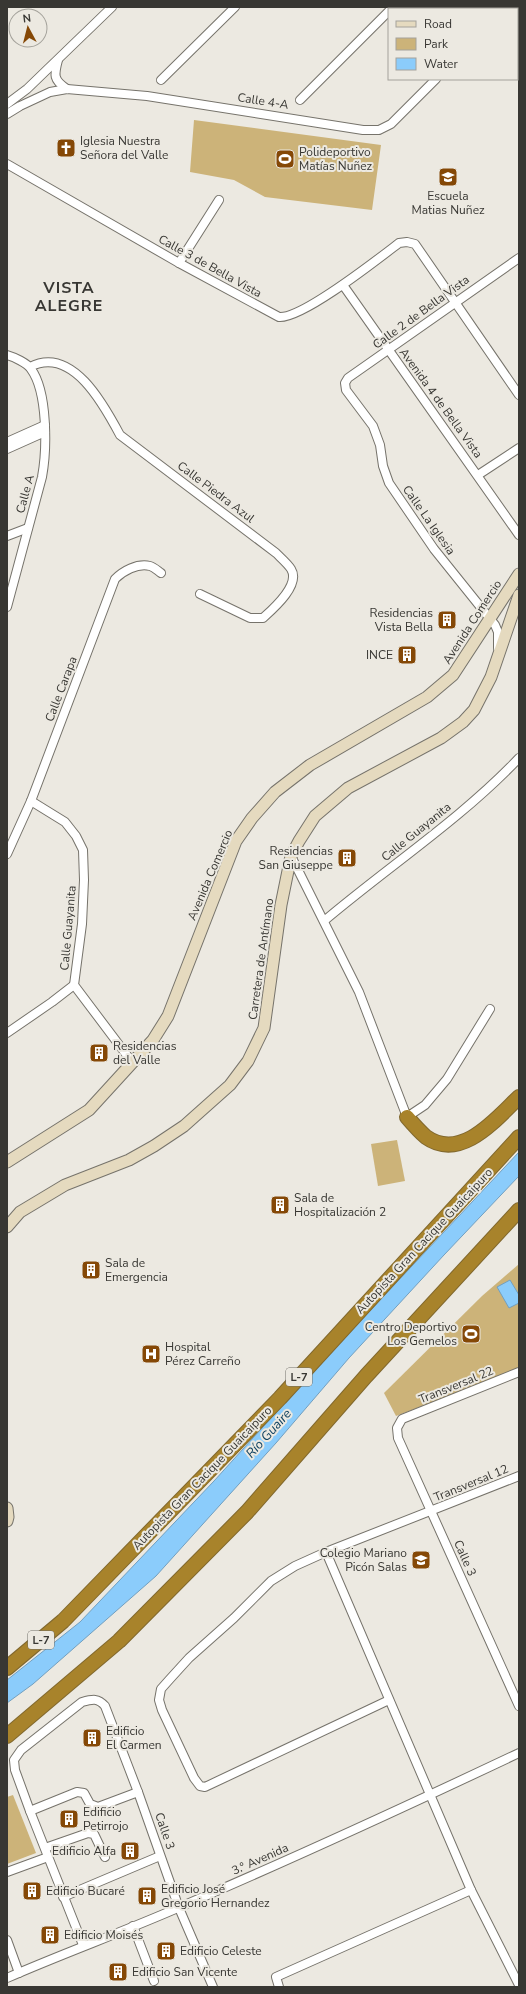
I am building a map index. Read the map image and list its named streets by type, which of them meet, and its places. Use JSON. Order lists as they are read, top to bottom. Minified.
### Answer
{"streets":{"highway":["Autopista Gran Cacique Guaicaipuro","L-7"],"main road":["Avenida Comercio","Carretera de Antímano"],"street":["Calle 4-A","Calle 3 de Bella Vista","Calle 2 de Bella Vista","Avenida 4 de Bella Vista","Calle Piedra Azul","Calle A","Calle La Iglesia","Calle Carapa","Calle Guayanita","Transversal 22","Transversal 12","Calle 3","3.° Avenida"]},"crossings":[["Calle 3 de Bella Vista","Calle 2 de Bella Vista"],["Calle 3 de Bella Vista","Avenida 4 de Bella Vista"],["Calle 2 de Bella Vista","Avenida 4 de Bella Vista"],["Calle 2 de Bella Vista","Calle La Iglesia"],["Calle Piedra Azul","Calle A"],["Calle La Iglesia","Avenida Comercio"],["Calle La Iglesia","Carretera de Antímano"],["Avenida Comercio","Calle Guayanita"],["Calle Carapa","Calle Guayanita"],["Transversal 22","Calle 3"],["Transversal 12","Calle 3"],["Calle 3","3.° Avenida"]],"districts":["VISTA ALEGRE"],"water":["Río Guaire"],"places":{"church":["Iglesia Nuestra Señora del Valle"],"sports":["Polideportivo Matías Nuñez","Centro Deportivo Los Gemelos"],"school or university":["Escuela Matias Nuñez","Colegio Mariano Picón Salas"],"building":["Residencias Vista Bella","INCE","Residencias San Giuseppe","Residencias del Valle","Sala de Hospitalización 2","Sala de Emergencia","Edificio El Carmen","Edificio Petirrojo","Edificio Alfa","Edificio Bucaré","Edificio José Gregorio Hernandez","Edificio Moisés","Edificio Celeste","Edificio San Vicente"],"hospital":["Hospital Pérez Carreño"]},"legend":["Road","Park","Water"],"north":"top"}
